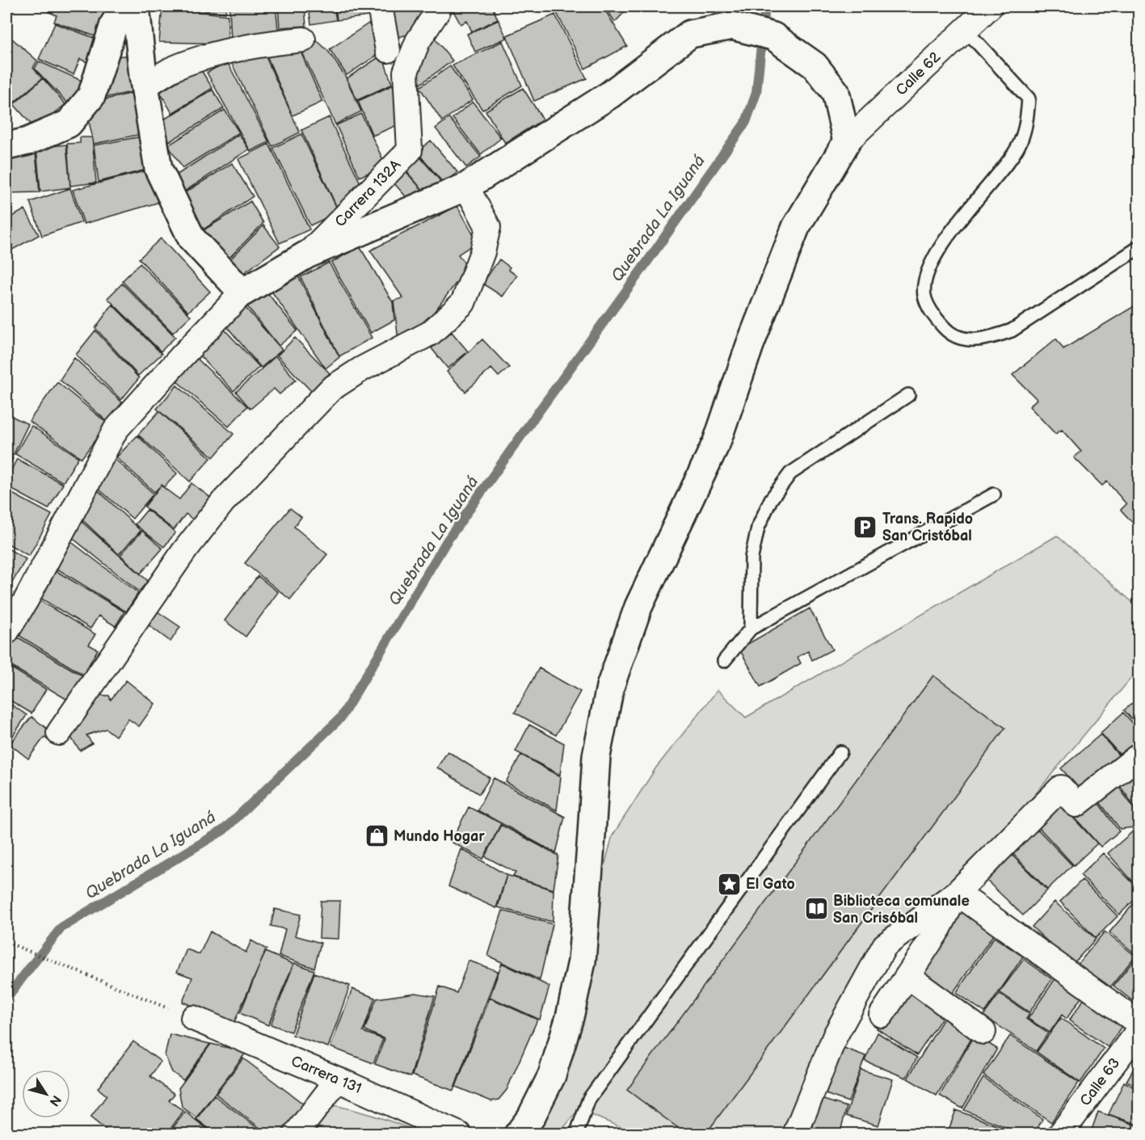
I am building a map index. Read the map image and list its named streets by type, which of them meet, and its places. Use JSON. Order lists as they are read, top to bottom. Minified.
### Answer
{"streets":{"street":["Calle 62","Carrera 132A","Carrera 131","Calle 63"]},"water":["Quebrada La Iguaná"],"places":{"parking":["Trans. Rapido San Cristóbal"],"shop":["Mundo Hogar"],"place":["El Gato"],"library":["Biblioteca comunale San Crisóbal"]},"north":"bottom right"}
